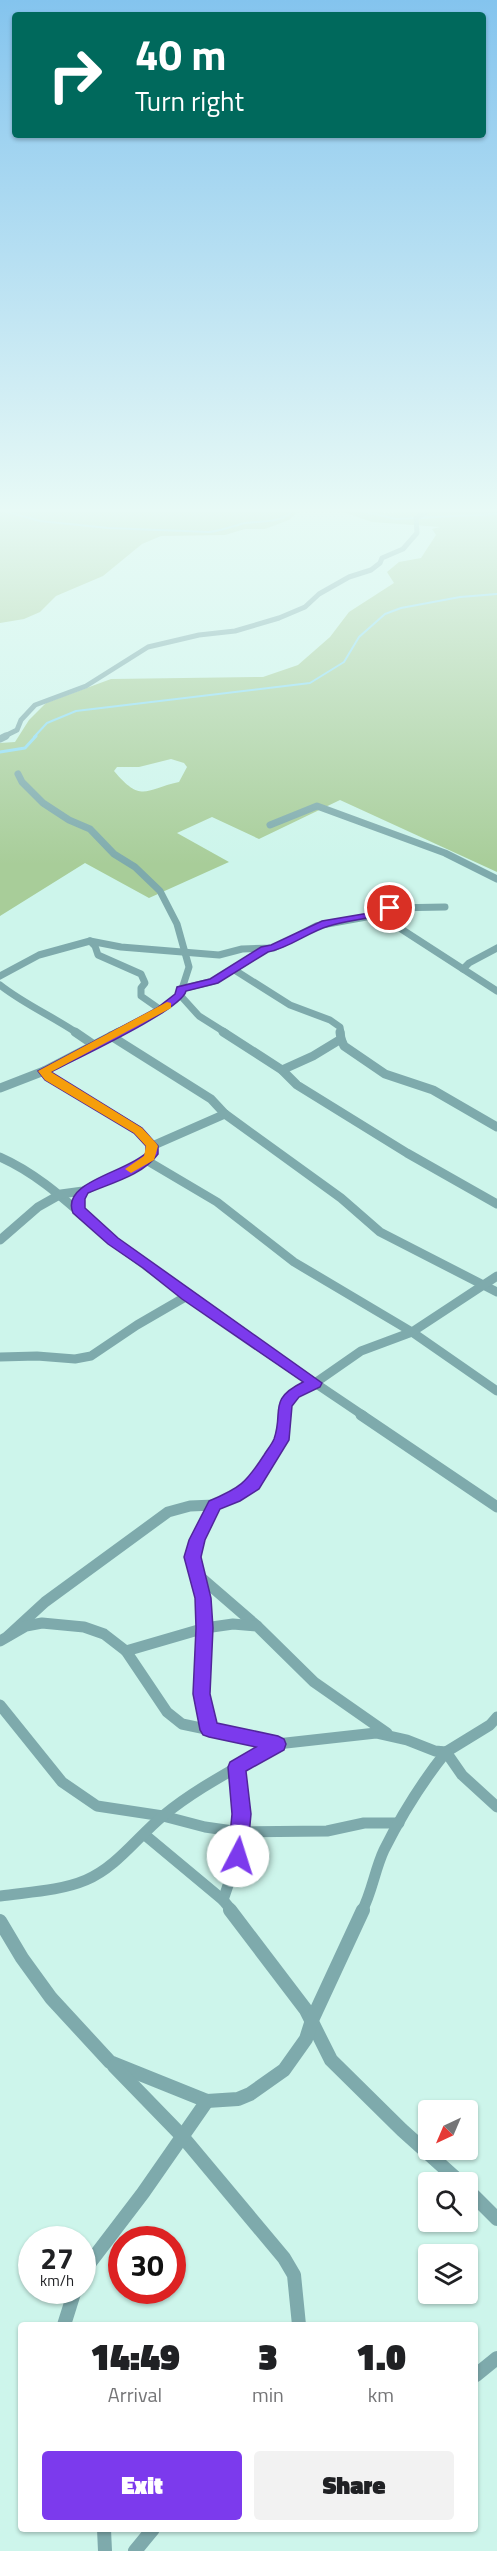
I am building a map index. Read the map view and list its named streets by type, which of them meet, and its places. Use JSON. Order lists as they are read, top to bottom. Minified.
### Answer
{"north":"bottom left","page":{"turn":["40 m","Turn right"],"speed":"27 km/h","limit":"30","eta":["14:49","Arrival","3","min","1.0","km"],"buttons":["Exit","Share"]}}
